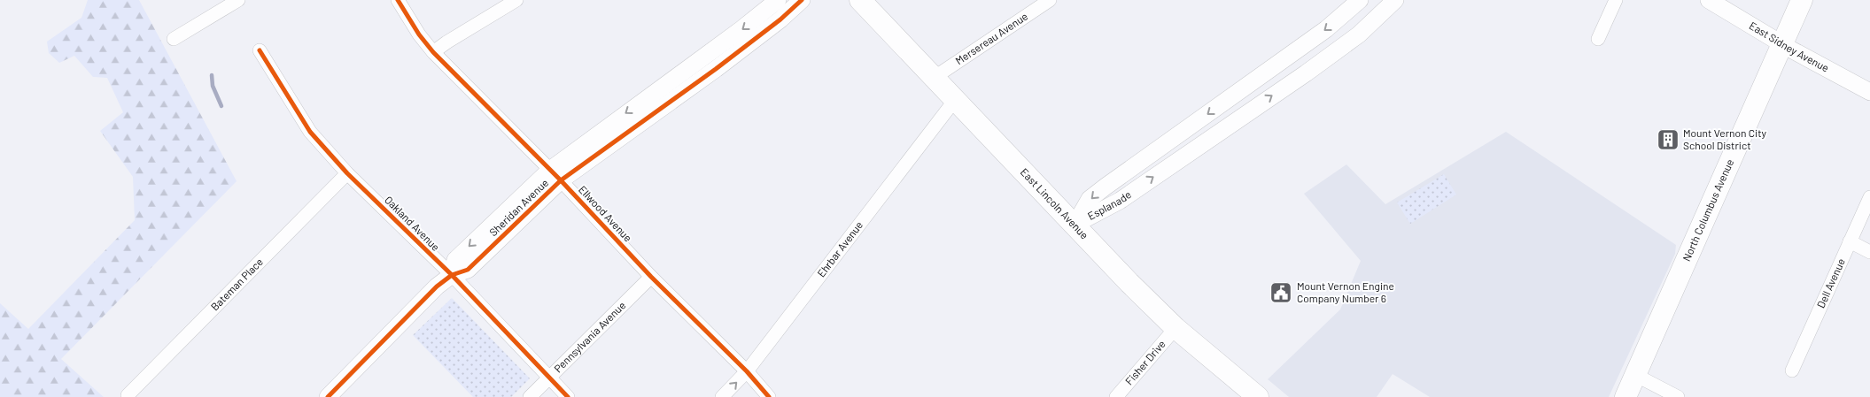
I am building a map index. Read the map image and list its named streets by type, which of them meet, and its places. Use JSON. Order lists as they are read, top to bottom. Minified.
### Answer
{"streets":{"main road":["East Lincoln Avenue","North Columbus Avenue"],"street":["Mersereau Avenue","East Sidney Avenue","Esplanade","Sheridan Avenue","Ellwood Avenue","Oakland Avenue","Ehrbar Avenue","Bateman Place","Dell Avenue","Pennsylvania Avenue","Fisher Drive"]},"crossings":[["Mersereau Avenue","East Lincoln Avenue"],["East Sidney Avenue","North Columbus Avenue"],["East Lincoln Avenue","Esplanade"],["East Lincoln Avenue","Ehrbar Avenue"],["East Lincoln Avenue","Fisher Drive"],["Sheridan Avenue","Ellwood Avenue"],["Sheridan Avenue","Oakland Avenue"],["Ellwood Avenue","Ehrbar Avenue"],["Ellwood Avenue","Pennsylvania Avenue"],["Oakland Avenue","Bateman Place"],["Oakland Avenue","Pennsylvania Avenue"]],"places":{"building":["Mount Vernon City School District"],"public building":["Mount Vernon Engine Company Number 6"]}}
